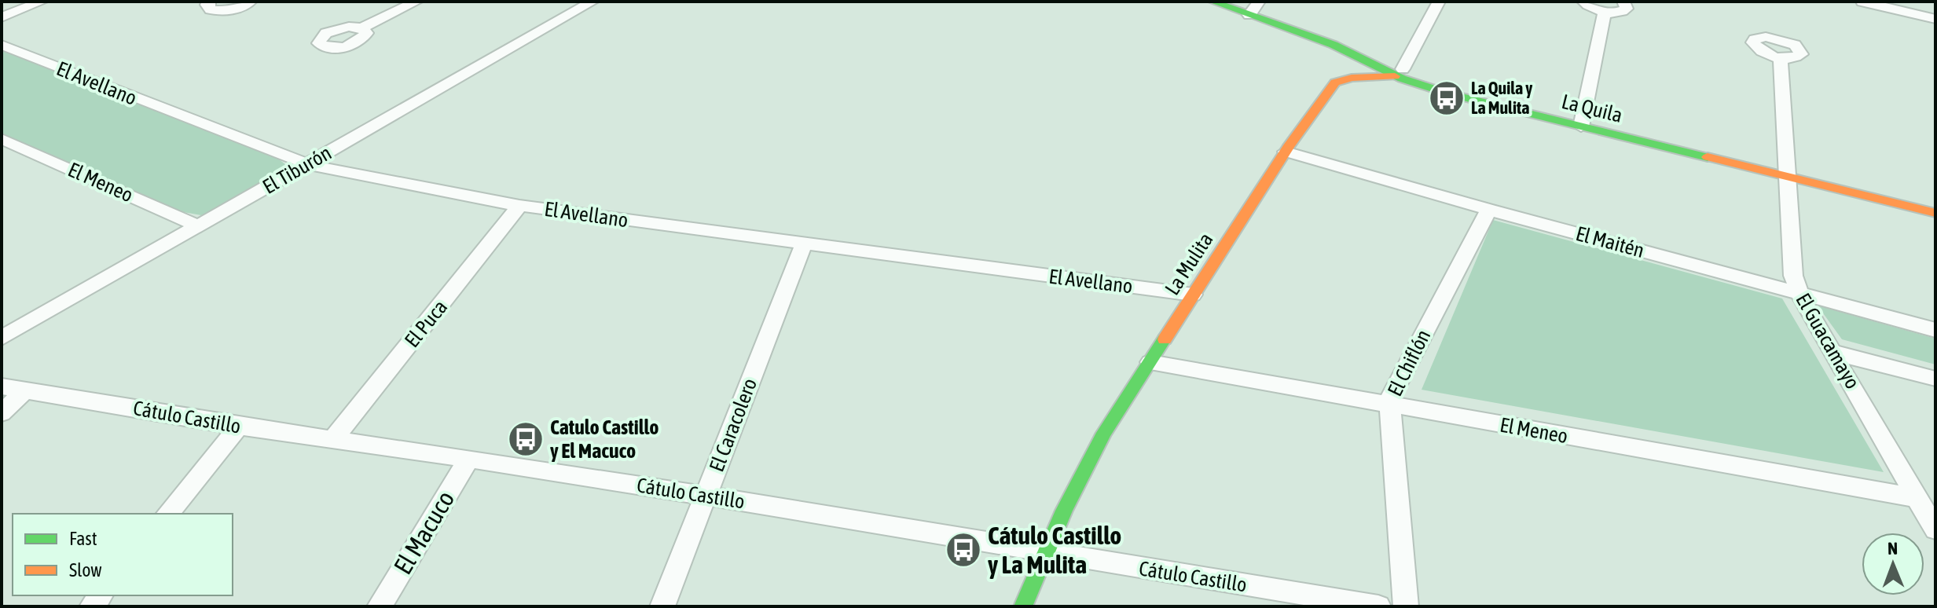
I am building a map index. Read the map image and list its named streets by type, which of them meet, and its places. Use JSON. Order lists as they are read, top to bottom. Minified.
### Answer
{"streets":{"main road":["La Quila","La Mulita"],"street":["El Avellano","El Tiburón","El Meneo","El Maitén","El Puca","El Guacamayo","El Chiflón","Cátulo Castillo","El Caracolero","El Macuco"]},"crossings":[["El Avellano","El Tiburón"],["El Avellano","La Mulita"],["El Avellano","El Puca"],["El Avellano","El Caracolero"],["La Quila","La Mulita"],["La Quila","El Guacamayo"],["El Tiburón","El Meneo"],["El Meneo","La Mulita"],["El Meneo","El Guacamayo"],["El Meneo","El Chiflón"],["El Maitén","La Mulita"],["El Maitén","El Guacamayo"],["El Maitén","El Chiflón"],["La Mulita","Cátulo Castillo"],["El Puca","Cátulo Castillo"],["Cátulo Castillo","El Caracolero"],["Cátulo Castillo","El Macuco"]],"places":{"bus stop":["La Quila y La Mulita","Catulo Castillo y El Macuco","Cátulo Castillo y La Mulita"]},"legend":["Fast","Slow"],"north":"top"}
